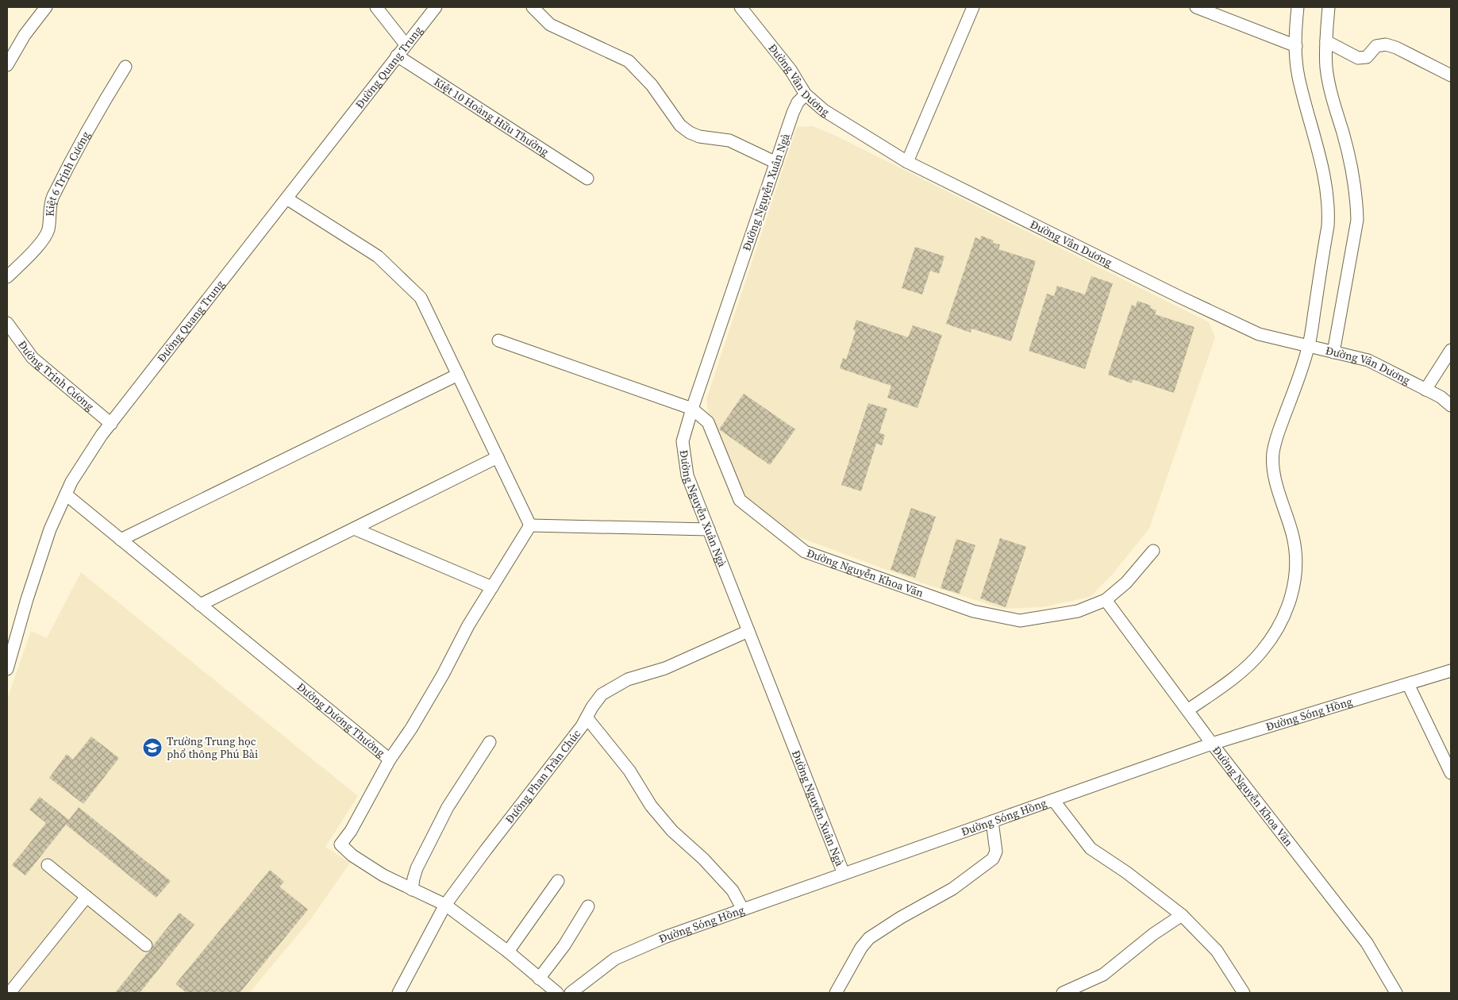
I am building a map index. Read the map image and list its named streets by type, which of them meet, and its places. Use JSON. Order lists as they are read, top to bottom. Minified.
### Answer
{"streets":{"street":["Đường Quang Trung","Đường Vân Dương","Kiệt 10 Hoàng Hữu Thường","Kiệt 6 Trịnh Cương","Đường Nguyễn Xuân Ngà","Đường Trịnh Cương","Đường Nguyễn Khoa Văn","Đường Sóng Hồng","Đường Dương Thưởng","Đường Phan Trần Chúc"]},"crossings":[["Đường Quang Trung","Kiệt 10 Hoàng Hữu Thường"],["Đường Quang Trung","Đường Trịnh Cương"],["Đường Quang Trung","Đường Dương Thưởng"],["Đường Vân Dương","Đường Nguyễn Xuân Ngà"],["Đường Nguyễn Xuân Ngà","Đường Nguyễn Khoa Văn"],["Đường Nguyễn Xuân Ngà","Đường Sóng Hồng"],["Đường Nguyễn Xuân Ngà","Đường Phan Trần Chúc"],["Đường Nguyễn Khoa Văn","Đường Sóng Hồng"],["Đường Dương Thưởng","Đường Phan Trần Chúc"]],"places":{"school or university":["Trường Trung học phổ thông Phú Bài"]}}
